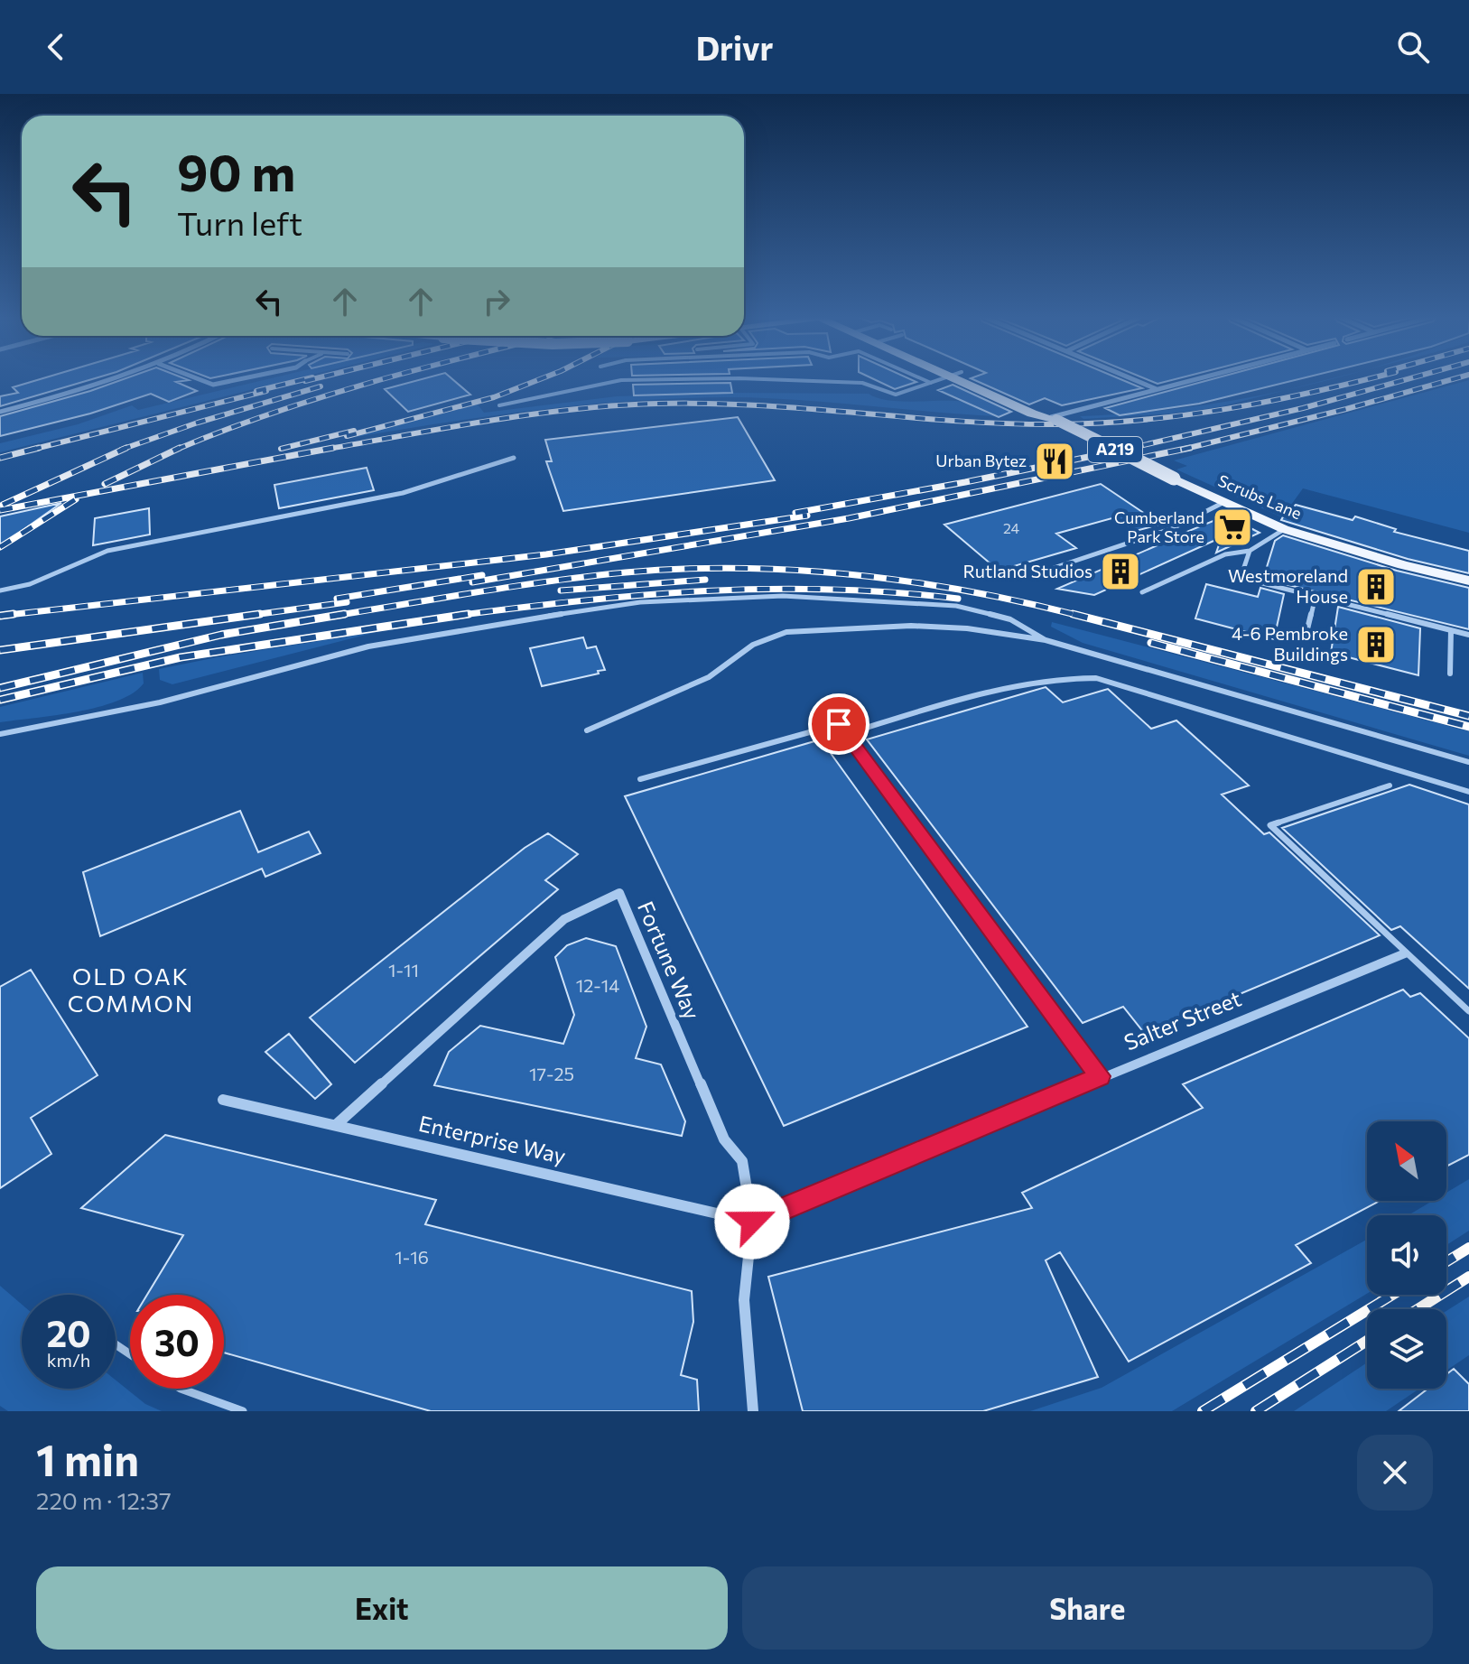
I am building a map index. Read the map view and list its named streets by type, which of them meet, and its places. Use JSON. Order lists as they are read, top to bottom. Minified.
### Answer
{"streets":{"main road":["A219","Scrubs Lane"],"street":["Fortune Way","Salter Street","Enterprise Way"]},"crossings":[["Fortune Way","Salter Street"],["Fortune Way","Enterprise Way"],["Salter Street","Enterprise Way"]],"districts":["OLD OAK COMMON"],"places":{"restaurant":["Urban Bytez"],"supermarket":["Cumberland Park Store"],"building":["Rutland Studios","Westmoreland House","4-6 Pembroke Buildings"]},"house_numbers":["24","1-11","12-14","17-25","1-16"],"north":"top left","page":{"header":"Drivr","turn":["90 m","Turn left"],"speed":"20 km/h","limit":"30","heading":["1 min","220 m · 12:37"],"buttons":["Exit","Share"]}}
